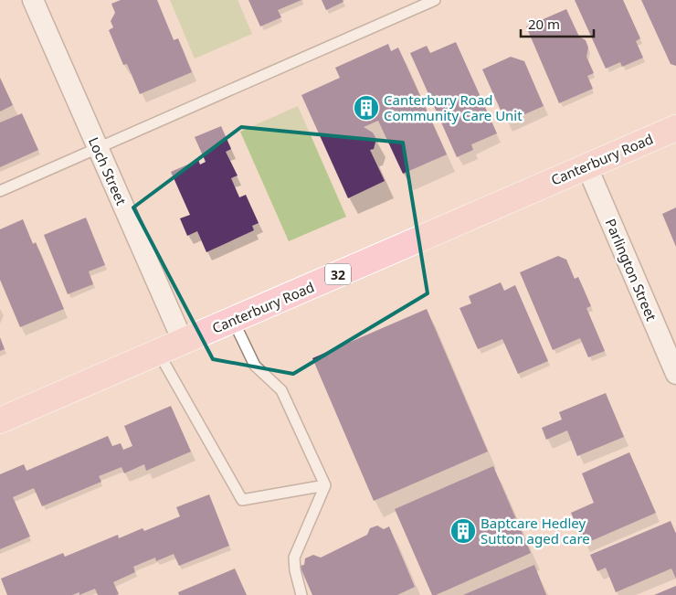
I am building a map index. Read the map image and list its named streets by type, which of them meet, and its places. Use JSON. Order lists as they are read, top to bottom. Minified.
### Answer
{"streets":{"main road":["Canterbury Road","32"],"street":["Loch Street","Parlington Street"]},"crossings":[["Canterbury Road","Loch Street"],["Canterbury Road","Parlington Street"]],"places":{"building":["Canterbury Road Community Care Unit","Baptcare Hedley Sutton aged care"]},"scale_bar":"20 m"}
